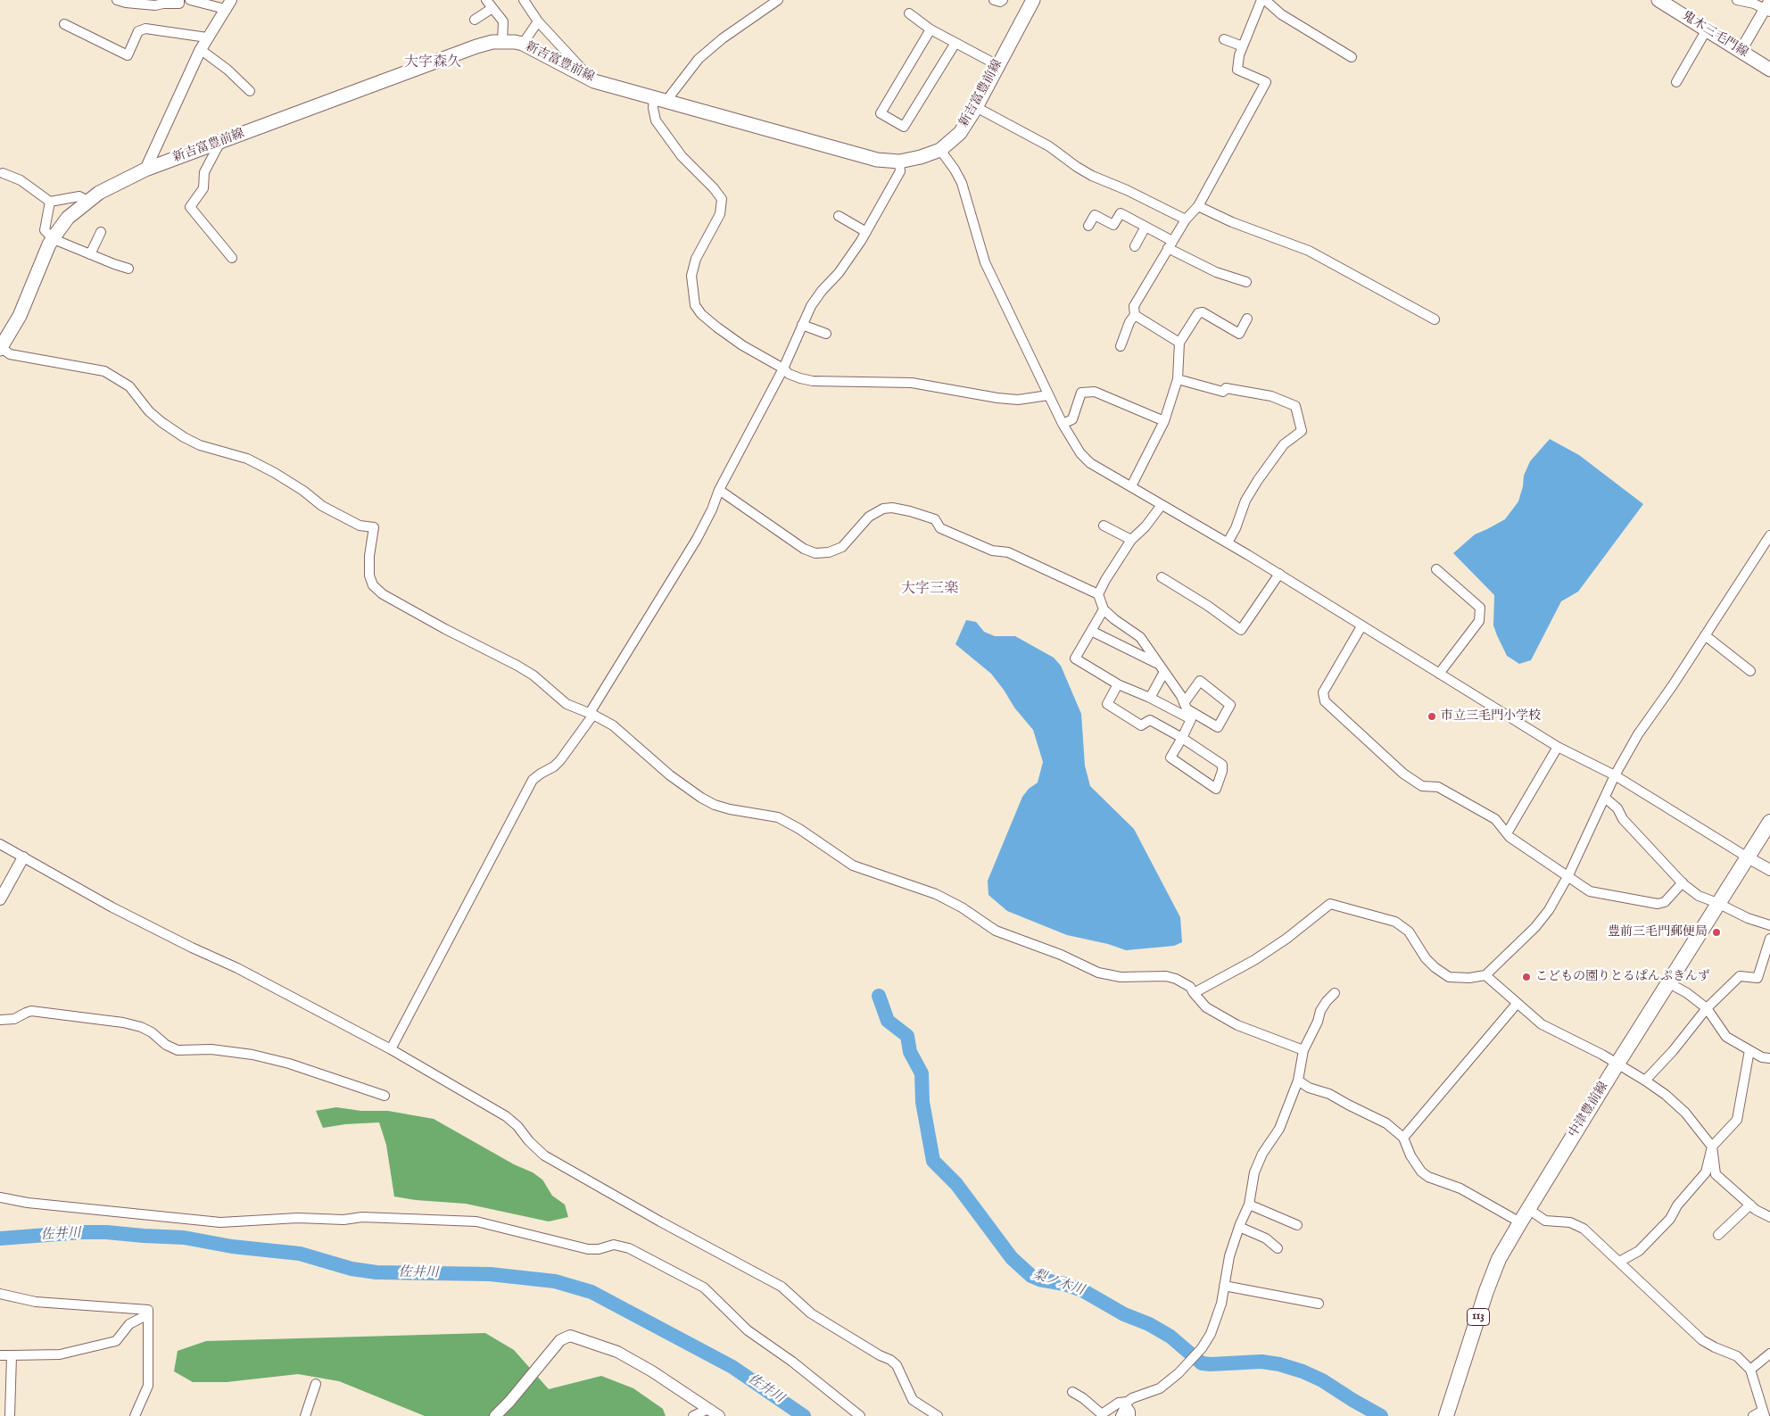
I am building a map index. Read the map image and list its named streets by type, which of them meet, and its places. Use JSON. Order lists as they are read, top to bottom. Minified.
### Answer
{"streets":{"main road":["鬼木三毛門線","新吉富豊前線","中津豊前線","113"]},"districts":["大字森久","大字三楽"],"water":["佐井川","梨ノ木川"],"places":["市立三毛門小学校","豊前三毛門郵便局","こどもの園りとるぱんぷきんず"]}
